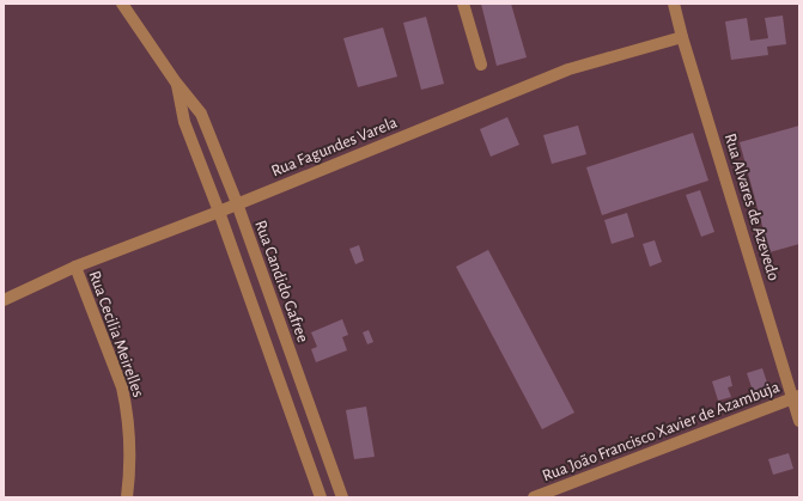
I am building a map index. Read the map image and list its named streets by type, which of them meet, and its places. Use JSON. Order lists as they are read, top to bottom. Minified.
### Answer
{"streets":{"street":["Rua Fagundes Varela","Rua Alvares de Azevedo","Rua Candido Gafree","Rua Cecilia Meirelles","Rua João Francisco Xavier de Azambuja"]},"crossings":[["Rua Fagundes Varela","Rua Alvares de Azevedo"],["Rua Fagundes Varela","Rua Candido Gafree"],["Rua Fagundes Varela","Rua Cecilia Meirelles"],["Rua Alvares de Azevedo","Rua João Francisco Xavier de Azambuja"]]}
